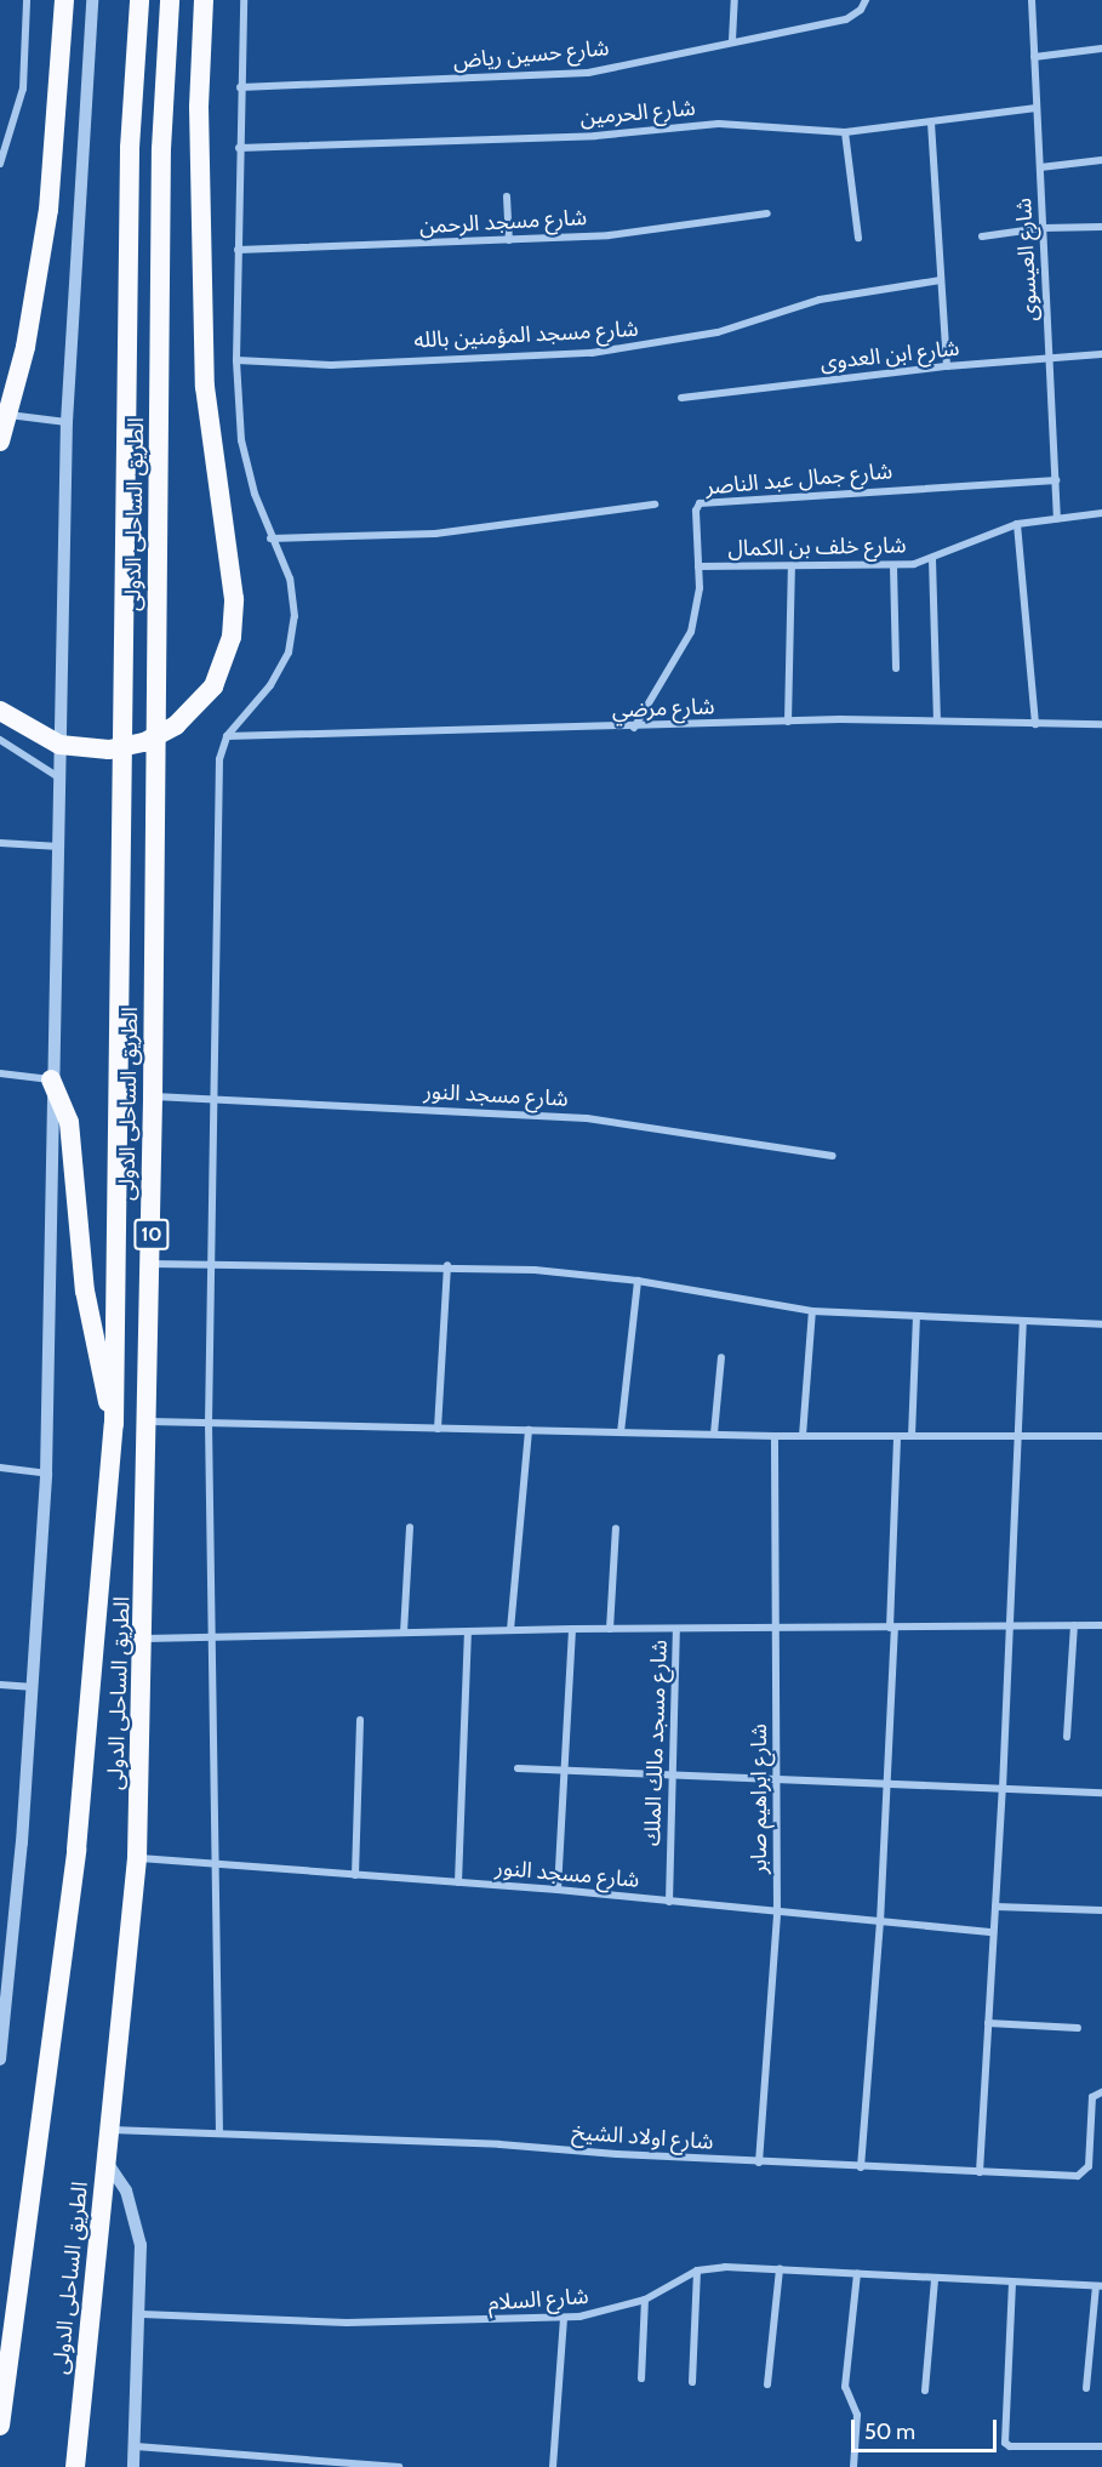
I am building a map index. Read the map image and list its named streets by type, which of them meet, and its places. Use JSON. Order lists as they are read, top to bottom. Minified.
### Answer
{"streets":{"highway":["الطريق الساحلى الدولى","10"],"street":["شارع حسين رياض","شارع الحرمين","شارع مسجد الرحمن","شارع العيسوى","شارع مسجد المؤمنين بالله","شارع ابن العدوى","شارع جمال عبد الناصر","شارع خلف بن الكمال","شارع مرضي","شارع مسجد النور","شارع مسجد مالك الملك","شارع ابراهيم صابر","شارع اولاد الشيخ","شارع السلام"]},"crossings":[["شارع الحرمين","شارع العيسوى"],["شارع العيسوى","شارع ابن العدوى"],["شارع العيسوى","شارع جمال عبد الناصر"],["شارع العيسوى","شارع خلف بن الكمال"],["شارع جمال عبد الناصر","شارع خلف بن الكمال"],["شارع جمال عبد الناصر","شارع مرضي"],["الطريق الساحلى الدولى","شارع مسجد النور"],["الطريق الساحلى الدولى","شارع اولاد الشيخ"],["شارع مسجد النور","شارع مسجد مالك الملك"],["شارع مسجد النور","شارع ابراهيم صابر"],["شارع ابراهيم صابر","شارع اولاد الشيخ"]],"scale_bar":"50 m"}
